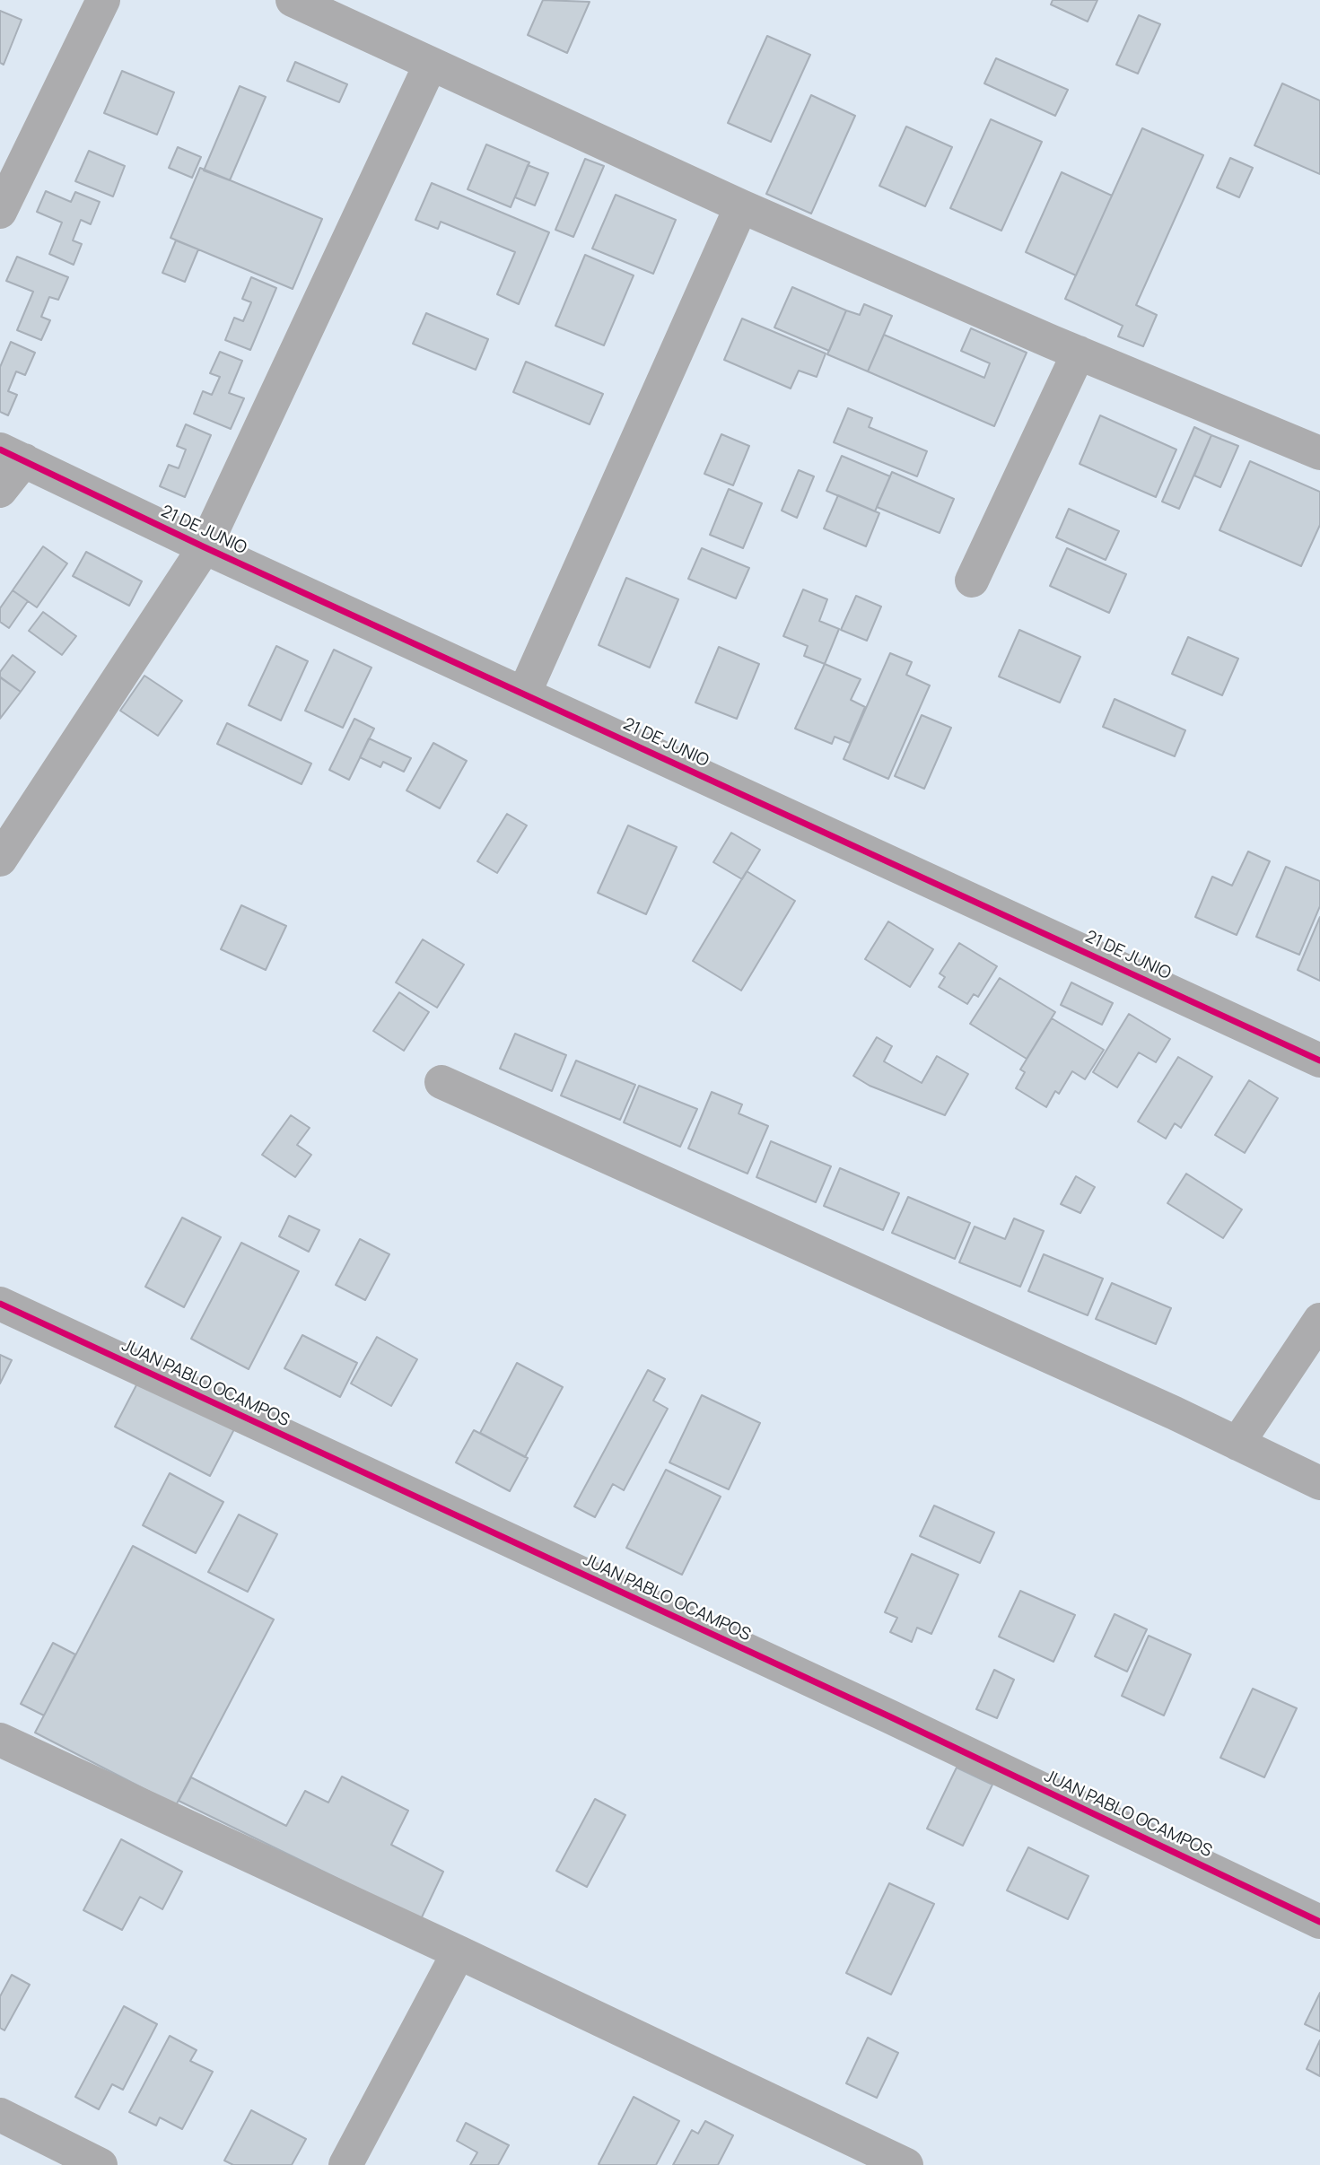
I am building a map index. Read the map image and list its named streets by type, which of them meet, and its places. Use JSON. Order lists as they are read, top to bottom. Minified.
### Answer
{"streets":{"street":["21 DE JUNIO","JUAN PABLO OCAMPOS"]}}
